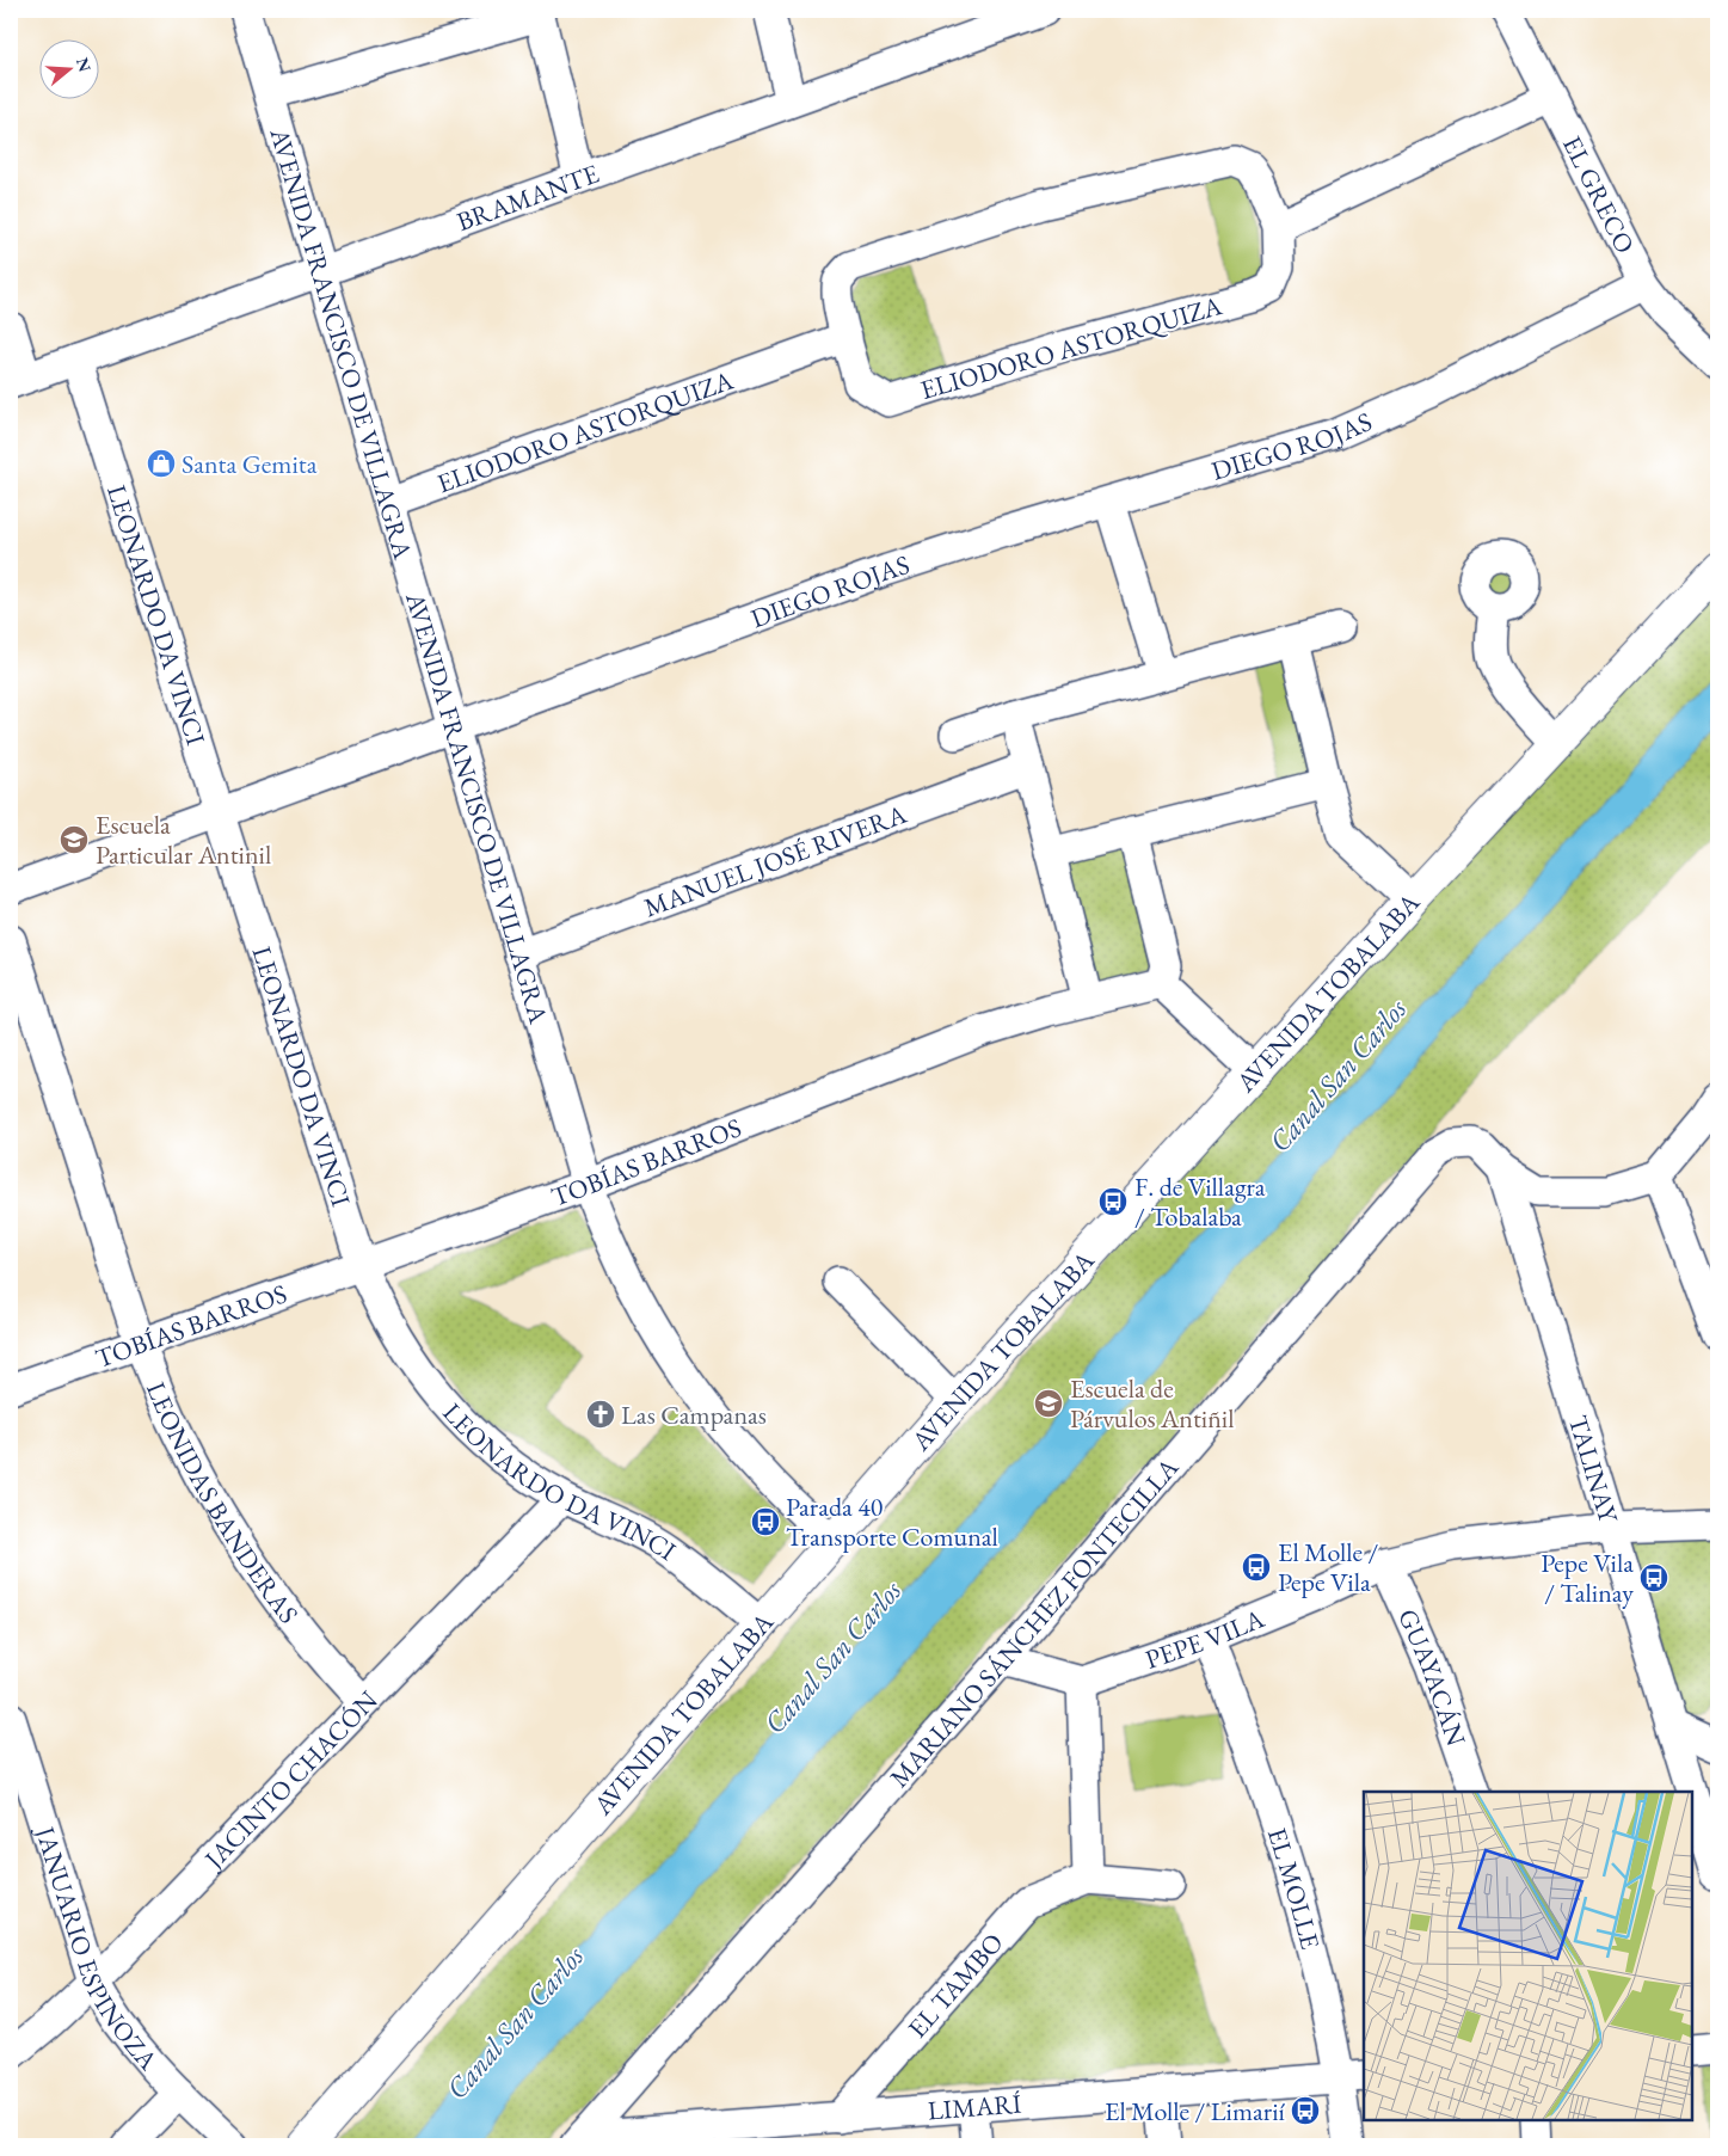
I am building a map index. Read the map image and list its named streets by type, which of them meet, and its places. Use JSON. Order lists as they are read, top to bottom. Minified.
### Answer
{"streets":{"main road":["AVENIDA TOBALABA"],"street":["EL GRECO","BRAMANTE","AVENIDA FRANCISCO DE VILLAGRA","ELIODORO ASTORQUIZA","DIEGO ROJAS","LEONARDO DA VINCI","MANUEL JOSÉ RIVERA","TOBÍAS BARROS","TALINAY","LEONIDAS BANDERAS","MARIANO SÁNCHEZ FONTECILLA","PEPE VILA","GUAYACÁN","JACINTO CHACÓN","EL MOLLE","JANUARIO ESPINOZA","EL TAMBO","LIMARÍ"]},"crossings":[["EL GRECO","DIEGO ROJAS"],["BRAMANTE","AVENIDA FRANCISCO DE VILLAGRA"],["BRAMANTE","LEONARDO DA VINCI"],["AVENIDA FRANCISCO DE VILLAGRA","ELIODORO ASTORQUIZA"],["AVENIDA FRANCISCO DE VILLAGRA","DIEGO ROJAS"],["AVENIDA FRANCISCO DE VILLAGRA","MANUEL JOSÉ RIVERA"],["AVENIDA FRANCISCO DE VILLAGRA","AVENIDA TOBALABA"],["AVENIDA FRANCISCO DE VILLAGRA","TOBÍAS BARROS"],["DIEGO ROJAS","LEONARDO DA VINCI"],["LEONARDO DA VINCI","AVENIDA TOBALABA"],["LEONARDO DA VINCI","TOBÍAS BARROS"],["LEONARDO DA VINCI","JACINTO CHACÓN"],["TOBÍAS BARROS","LEONIDAS BANDERAS"],["TALINAY","MARIANO SÁNCHEZ FONTECILLA"],["TALINAY","PEPE VILA"],["LEONIDAS BANDERAS","JACINTO CHACÓN"],["MARIANO SÁNCHEZ FONTECILLA","LIMARÍ"],["PEPE VILA","GUAYACÁN"],["PEPE VILA","EL MOLLE"],["JACINTO CHACÓN","JANUARIO ESPINOZA"],["EL MOLLE","LIMARÍ"],["EL TAMBO","LIMARÍ"]],"water":["Canal San Carlos"],"places":{"shop":["Santa Gemita"],"school or university":["Escuela Particular Antinil","Escuela de Párvulos Antiñil"],"bus stop":["F. de Villagra / Tobalaba","Parada 40 Transporte Comunal","El Molle / Pepe Vila","Pepe Vila / Talinay","El Molle / Limarií"],"church":["Las Campanas"]},"north":"right"}
